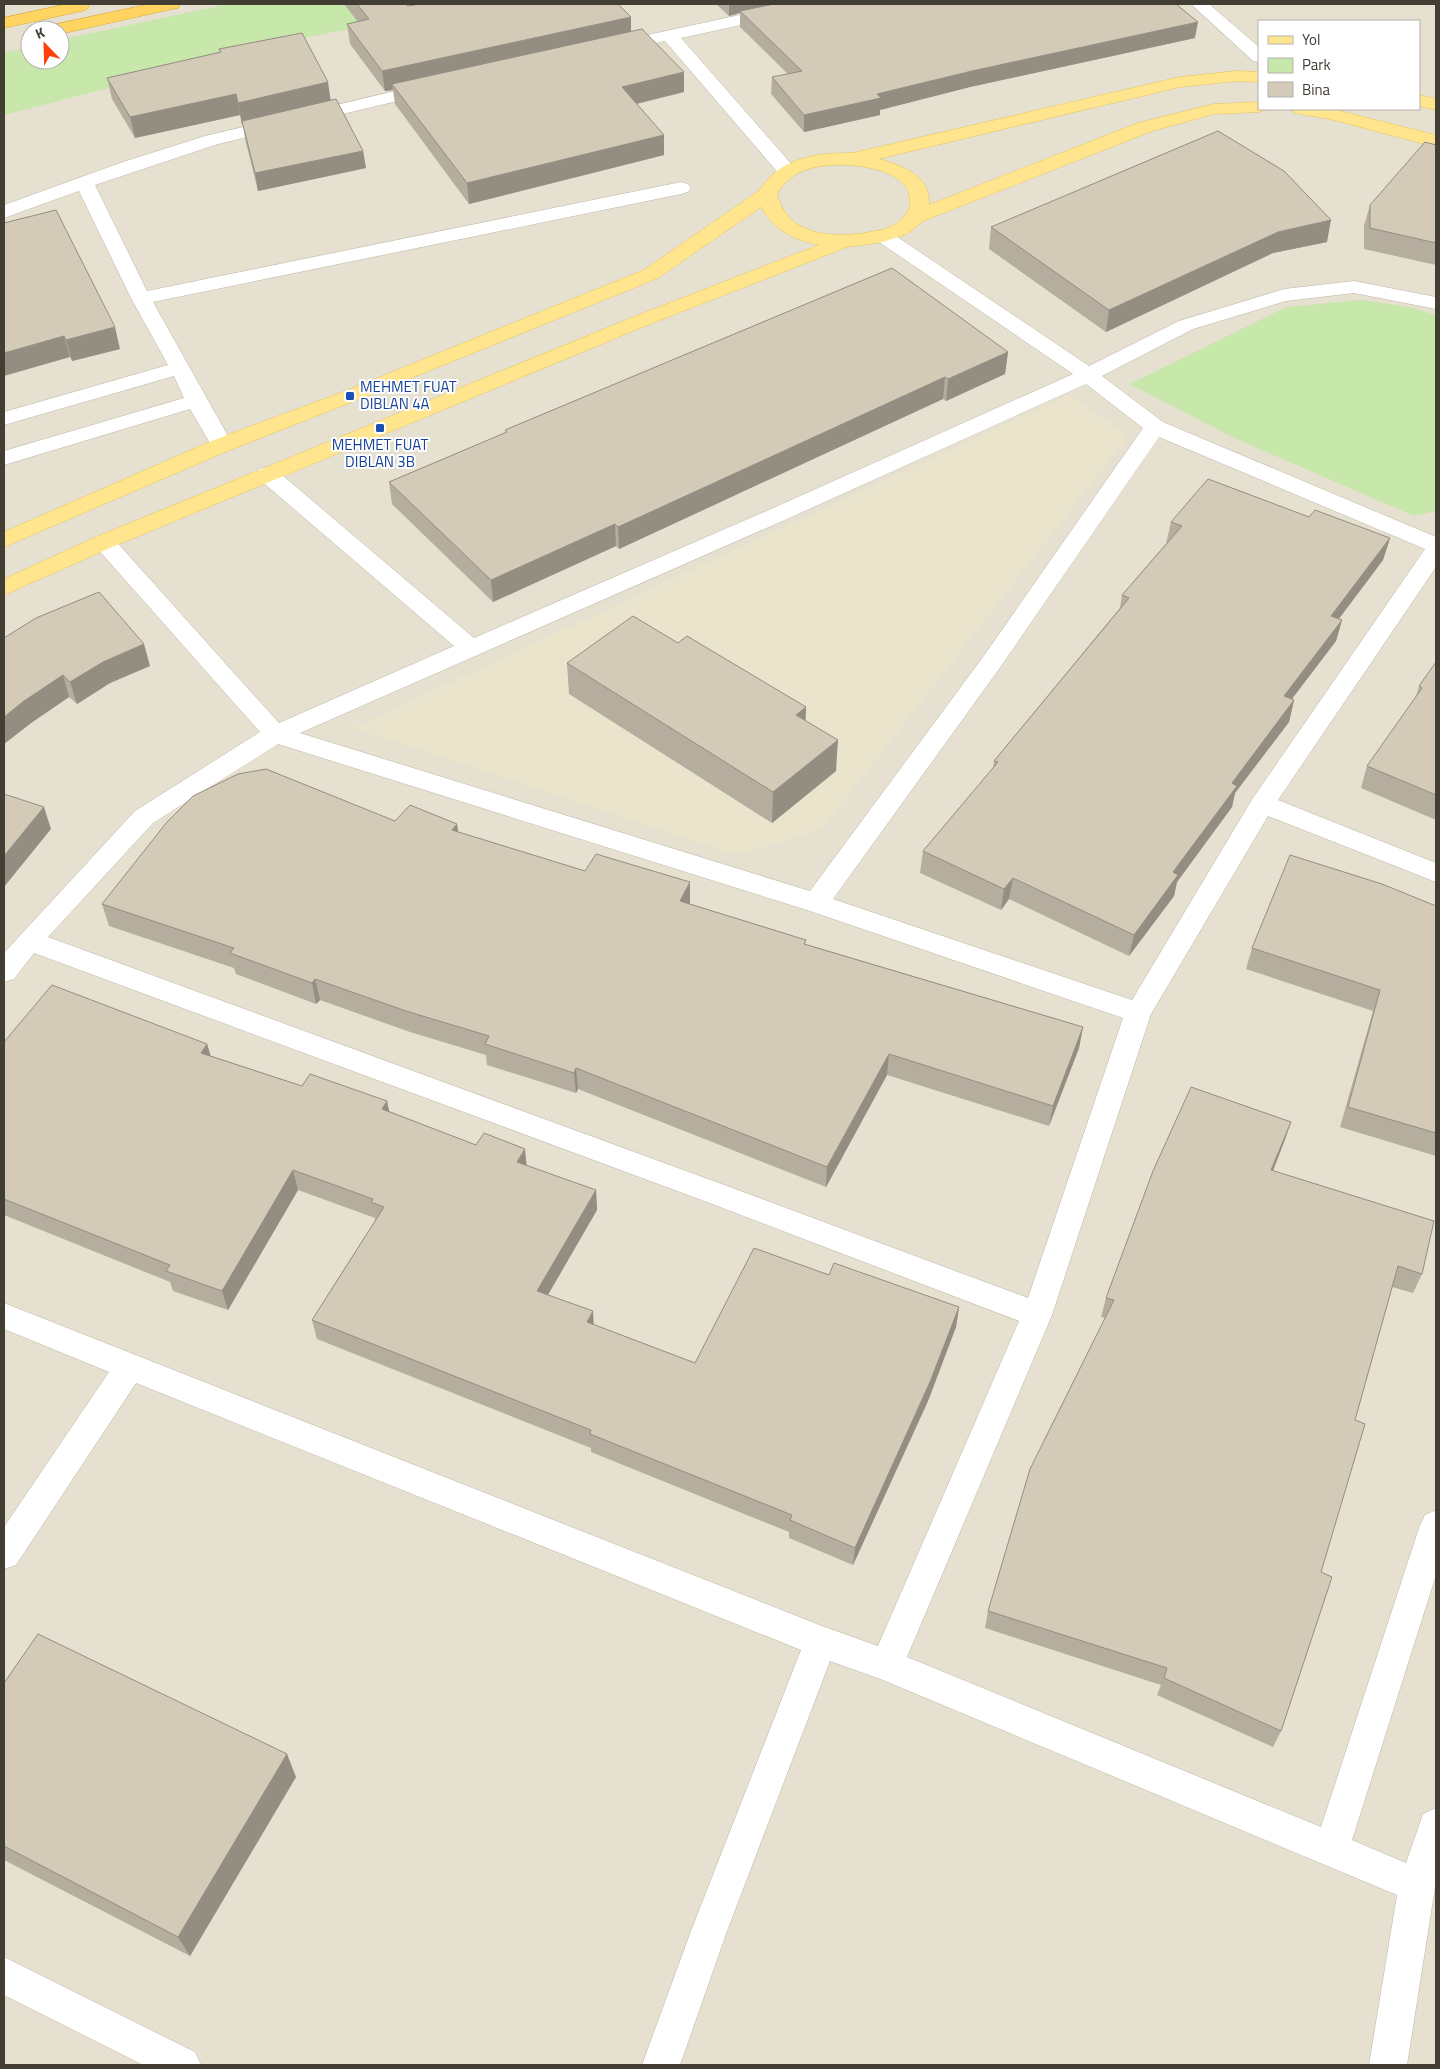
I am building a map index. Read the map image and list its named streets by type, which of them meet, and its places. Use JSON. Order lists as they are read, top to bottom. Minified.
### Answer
{"places":{"transit":["MEHMET FUAT DIBLAN 4A","MEHMET FUAT DIBLAN 3B"]},"legend":["Yol","Park","Bina"],"north":"top left"}
